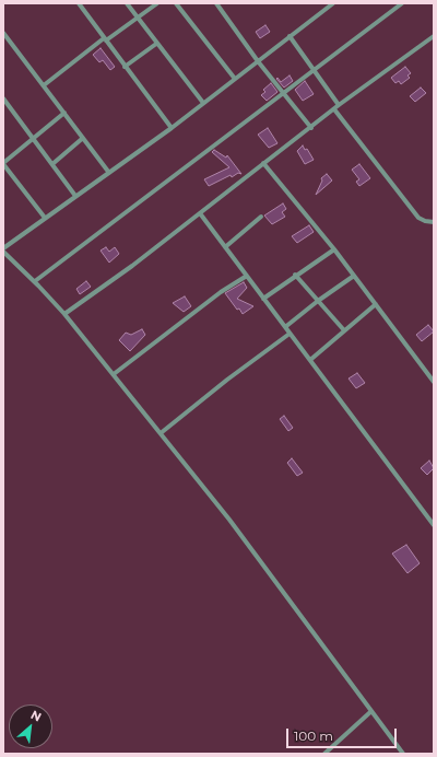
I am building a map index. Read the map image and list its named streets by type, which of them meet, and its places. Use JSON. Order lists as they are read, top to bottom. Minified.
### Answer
{"scale_bar":"100 m","north":"top right"}
